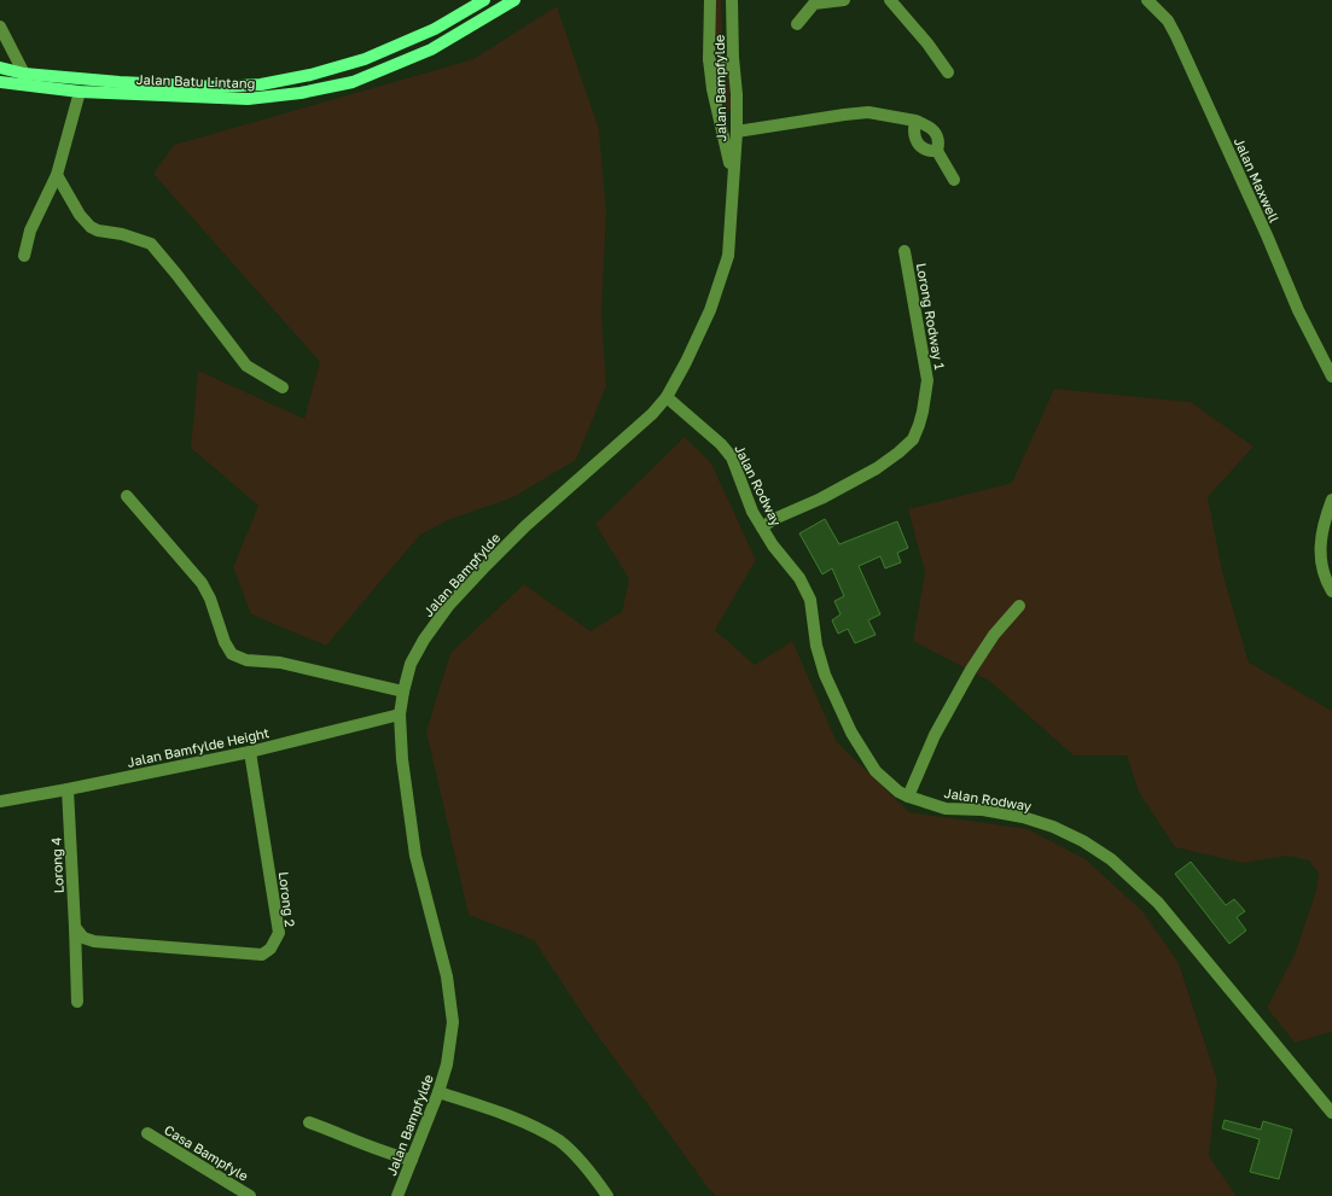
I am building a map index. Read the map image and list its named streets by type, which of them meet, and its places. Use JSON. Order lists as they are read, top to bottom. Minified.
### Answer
{"streets":{"main road":["Jalan Batu Lintang"],"street":["Jalan Bampfylde","Jalan Maxwell","Lorong Rodway 1","Jalan Rodway","Jalan Bamfylde Height","Lorong 4","Lorong 2","Casa Bampfyle"]},"crossings":[["Jalan Bampfylde","Jalan Rodway"],["Jalan Bampfylde","Jalan Bamfylde Height"],["Lorong Rodway 1","Jalan Rodway"],["Jalan Bamfylde Height","Lorong 4"],["Jalan Bamfylde Height","Lorong 2"],["Lorong 4","Lorong 2"]]}
